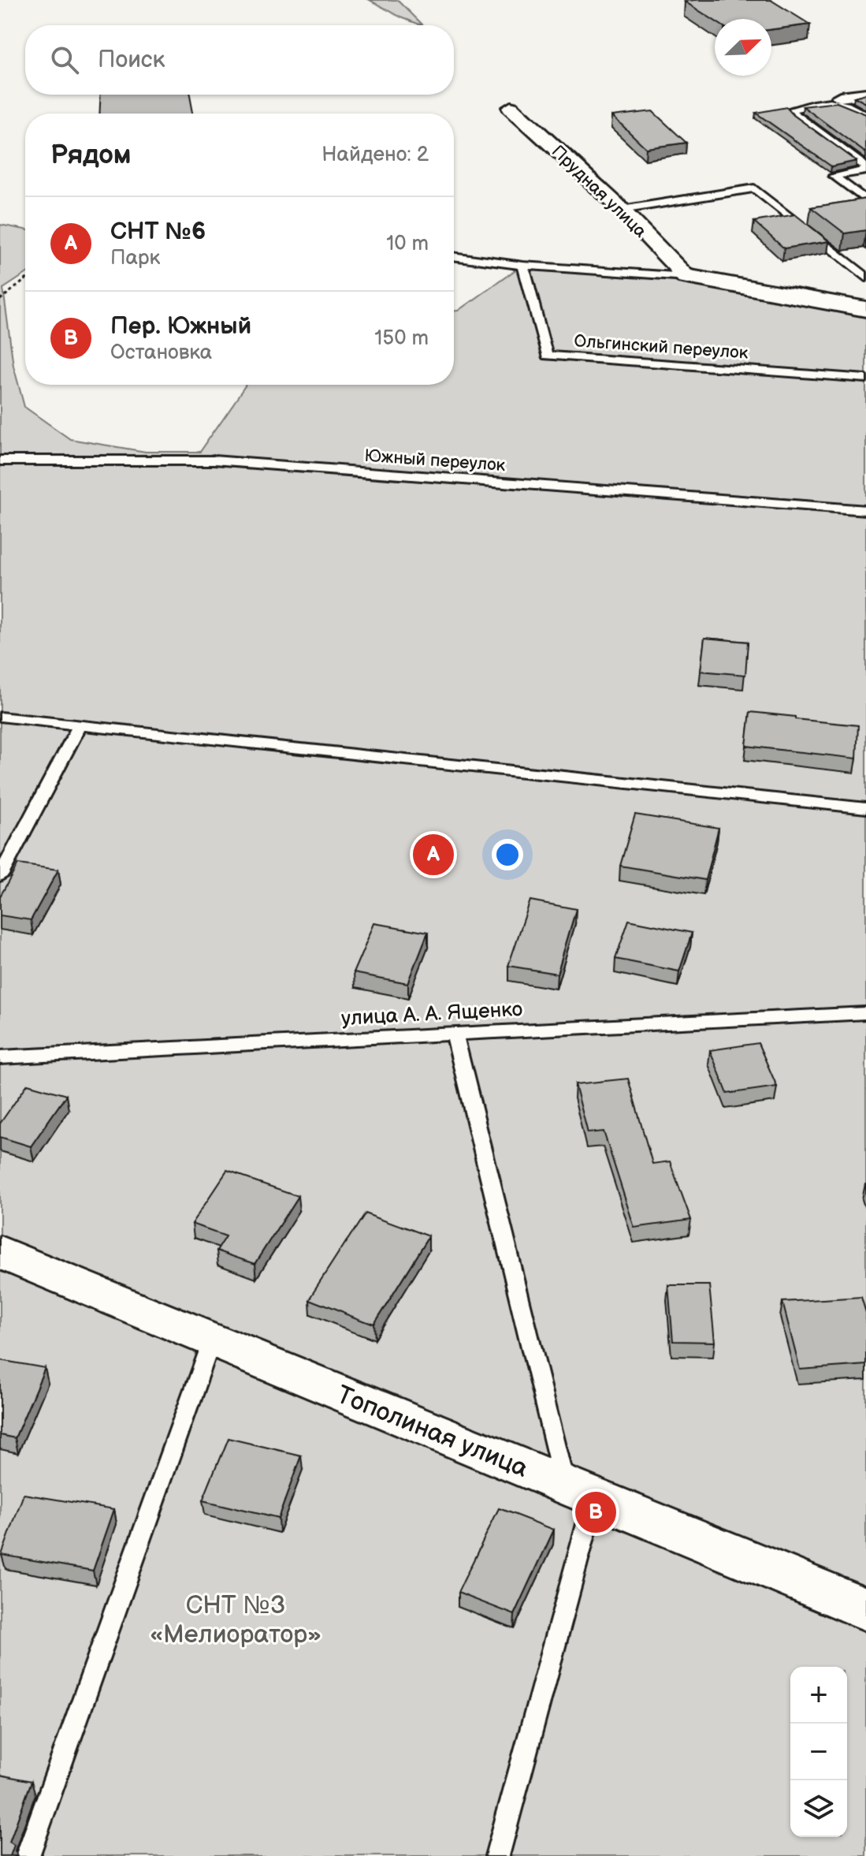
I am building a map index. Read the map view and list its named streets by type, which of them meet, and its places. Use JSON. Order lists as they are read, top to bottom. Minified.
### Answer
{"streets":{"street":["Прудная улица","Тополиная улица"],"lane":["Ольгинский переулок","Южный переулок","улица А. А. Ященко"]},"parks":["СНТ №3 «Мелиоратор»"],"north":"top right","page":{"search":"Поиск","heading":["Рядом","Найдено: 2"],"list":[{"mark":"A","name":"СНТ №6","note":"Парк","value":"10 m"},{"mark":"B","name":"Пер. Южный","note":"Остановка","value":"150 m"}],"pins":["A","B"],"map_buttons":["+","−"]}}
